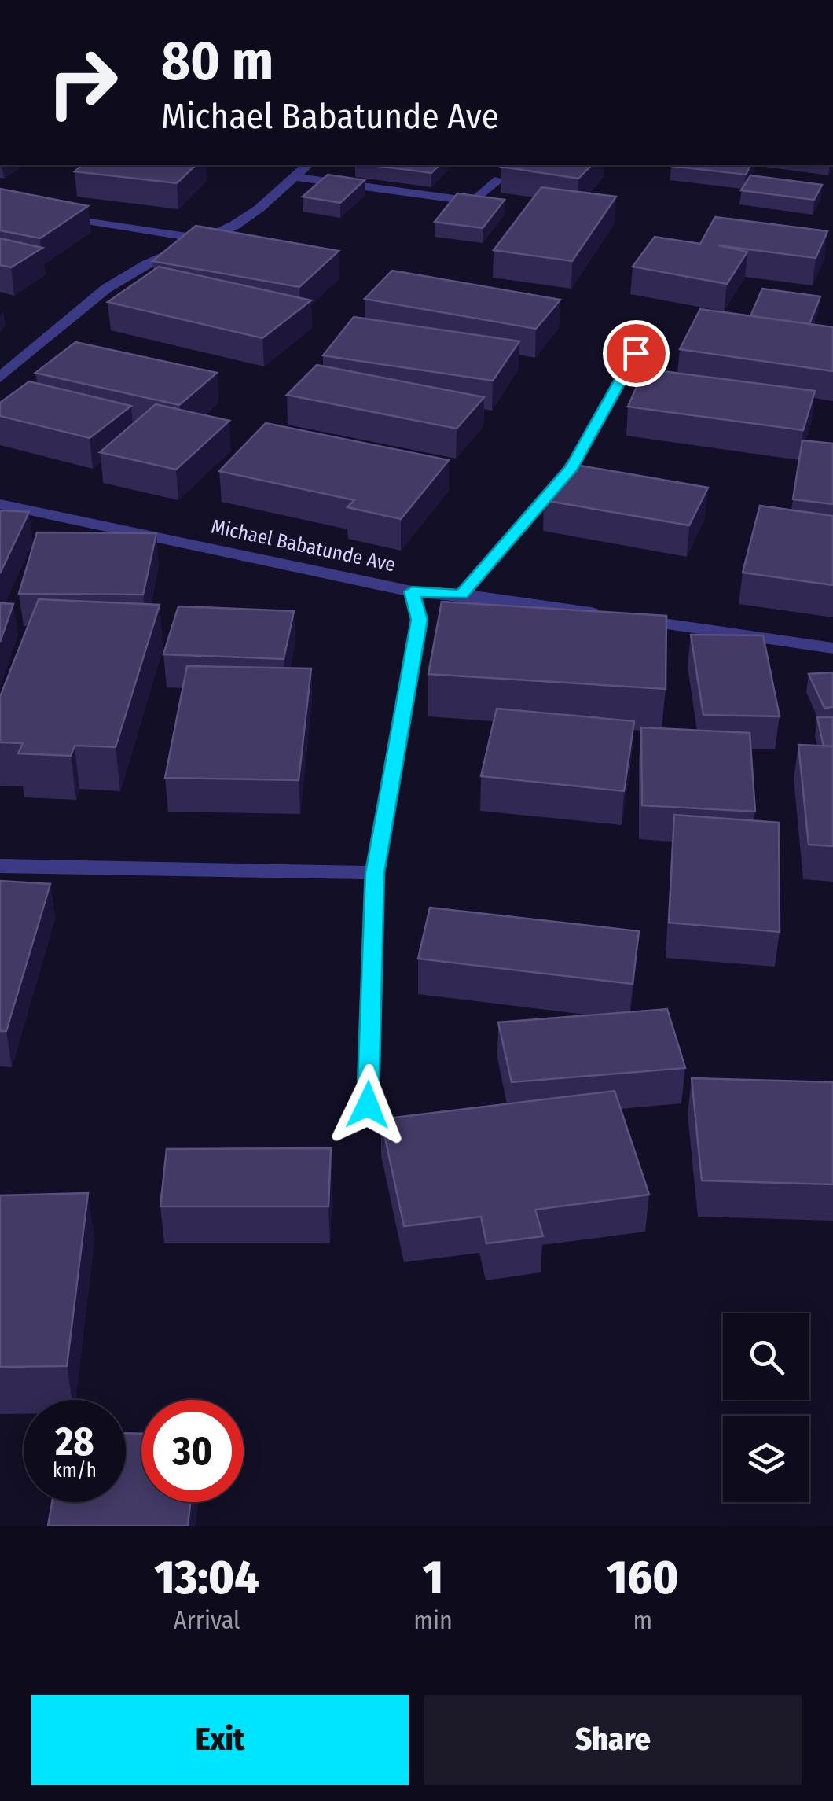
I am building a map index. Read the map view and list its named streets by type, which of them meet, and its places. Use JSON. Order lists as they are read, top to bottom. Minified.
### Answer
{"streets":{"street":["Michael Babatunde Ave"]},"page":{"turn":["80 m","Michael Babatunde Ave"],"speed":"28 km/h","limit":"30","eta":["13:04","Arrival","1","min","160","m"],"buttons":["Exit","Share"]}}
